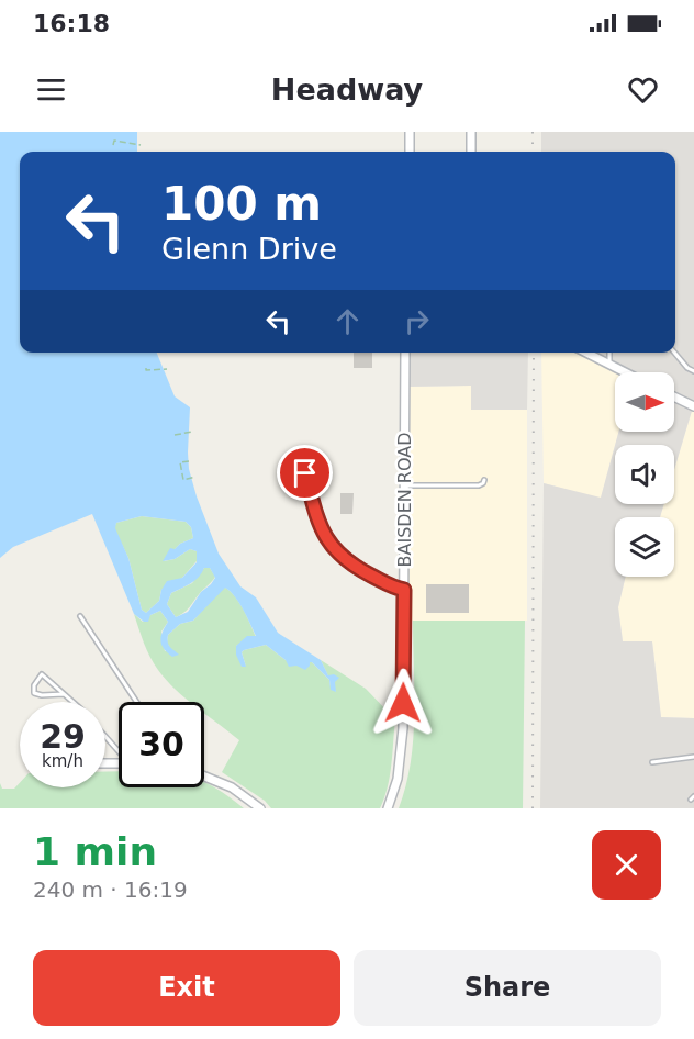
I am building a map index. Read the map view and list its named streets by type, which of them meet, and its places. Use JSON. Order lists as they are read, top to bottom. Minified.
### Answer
{"streets":{"street":["BAISDEN ROAD"]},"north":"right","page":{"status":"16:18","header":"Headway","turn":["100 m","Glenn Drive"],"speed":"29 km/h","limit":"30","heading":["1 min","240 m · 16:19"],"buttons":["Exit","Share"]}}
